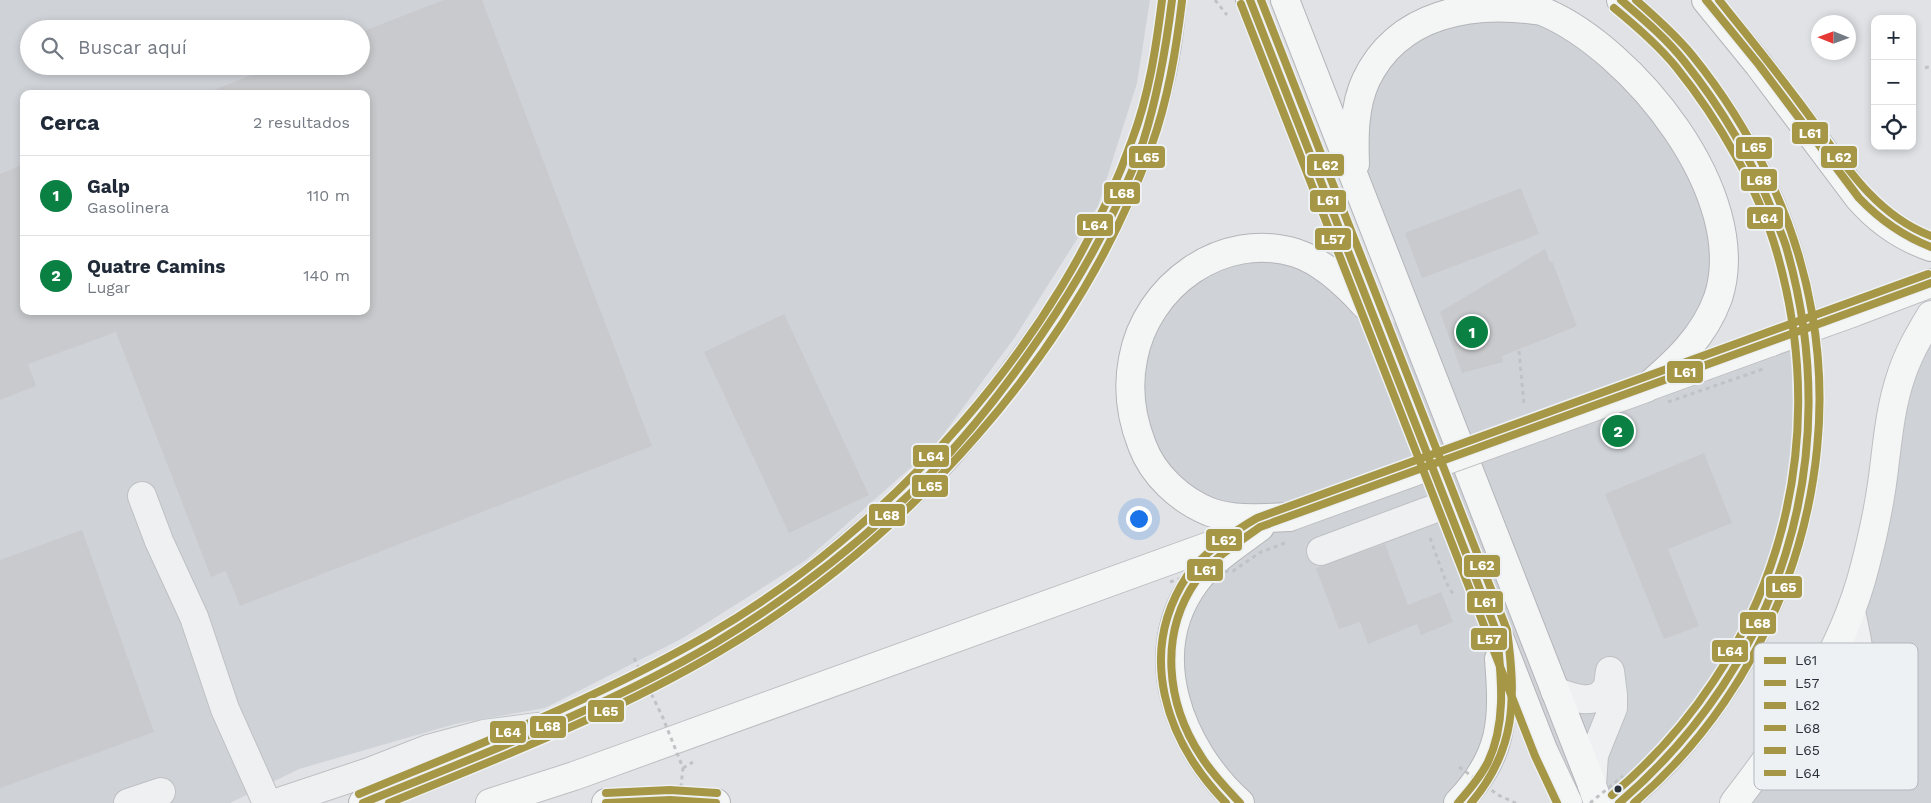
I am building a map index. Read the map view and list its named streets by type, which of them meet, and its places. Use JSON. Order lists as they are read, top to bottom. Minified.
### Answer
{"lines":["transit line L61","transit line L62","transit line L68","transit line L65","transit line L64","transit line L57"],"legend":["L61","L57","L62","L68","L65","L64"],"north":"left","page":{"map_buttons":["+","−"],"search":"Buscar aquí","heading":["Cerca","2 resultados"],"list":[{"mark":"1","name":"Galp","note":"Gasolinera","value":"110 m"},{"mark":"2","name":"Quatre Camins","note":"Lugar","value":"140 m"}],"pins":["1","2"]}}
